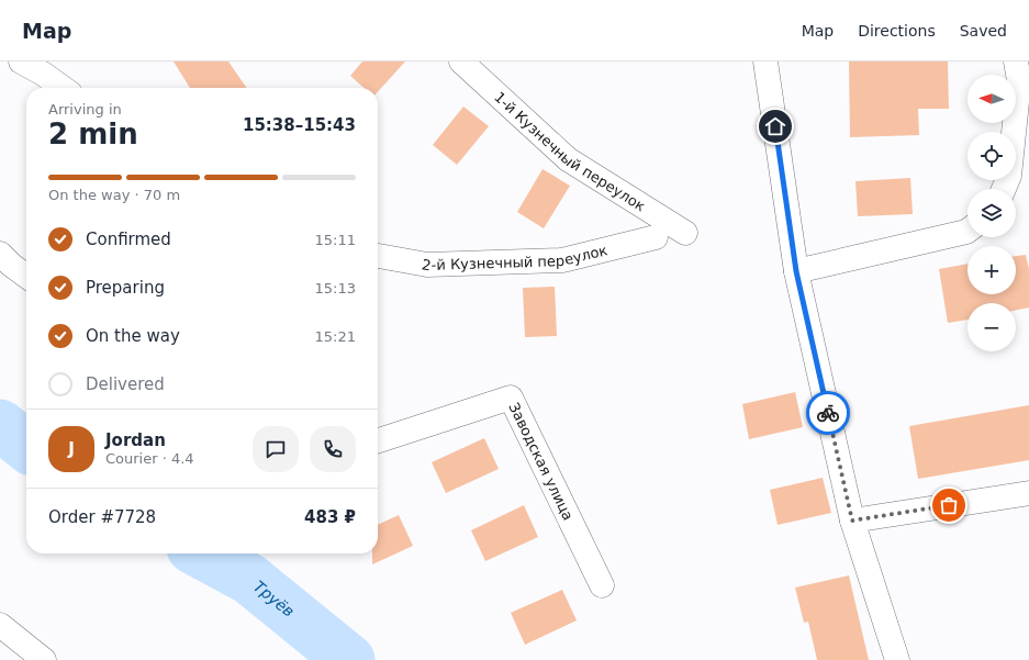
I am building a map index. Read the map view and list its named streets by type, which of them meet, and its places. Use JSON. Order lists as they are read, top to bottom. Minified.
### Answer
{"streets":{"street":["1-й Кузнечный переулок","2-й Кузнечный переулок","Заводская улица"]},"water":["Труёв"],"north":"left","page":{"header":"Map","nav":["Map","Directions","Saved"],"map_buttons":["+","−"],"heading":["2 min","Arriving in","15:38–15:43"],"panel":["Jordan","Courier · 4.4","Order #7728","483 ₽"],"bar":"On the way · 70 m","list":[["Confirmed","15:11"],["Preparing","15:13"],["On the way","15:21"],"Delivered"],"round":"J"}}
